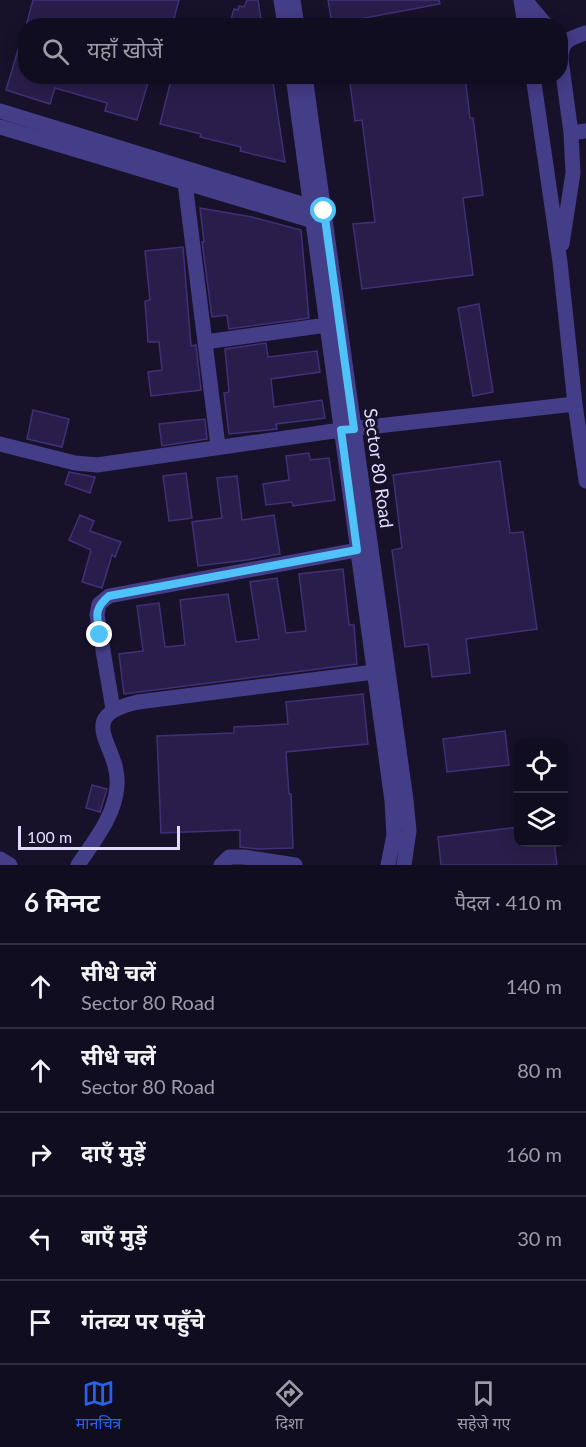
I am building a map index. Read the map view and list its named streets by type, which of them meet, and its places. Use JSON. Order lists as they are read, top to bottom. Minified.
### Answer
{"streets":{"street":["Sector 80 Road"]},"scale_bar":"100 m","page":{"search":"यहाँ खोजें","scale":"100 m","heading":["6 मिनट","पैदल · 410 m"],"list":[["सीधे चलें","Sector 80 Road","140 m"],["सीधे चलें","Sector 80 Road","80 m"],["दाएँ मुड़ें","160 m"],["बाएँ मुड़ें","30 m"],"गंतव्य पर पहुँचे"],"nav":["मानचित्र","दिशा","सहेजे गए"]}}
